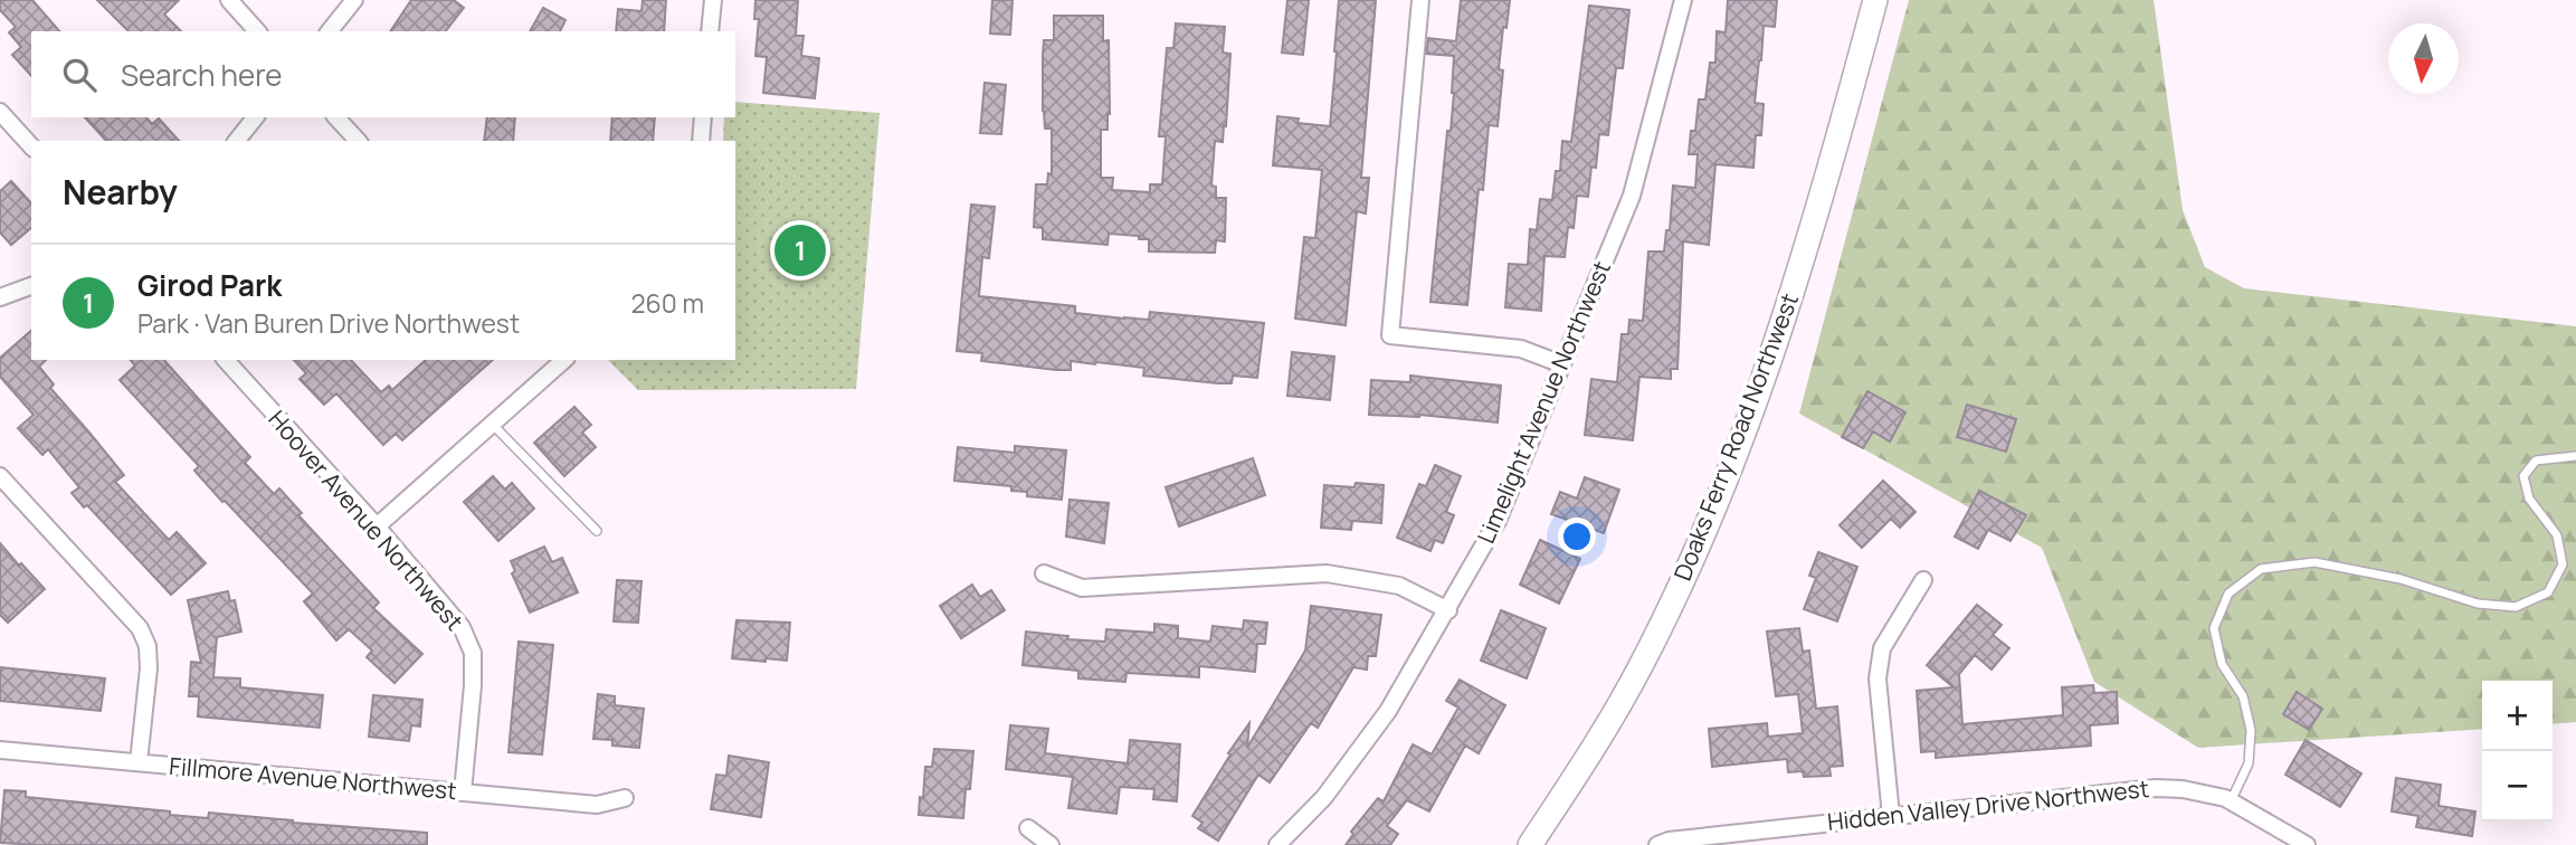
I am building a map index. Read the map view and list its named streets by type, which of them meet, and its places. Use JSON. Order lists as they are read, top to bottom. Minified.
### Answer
{"streets":{"main road":["Doaks Ferry Road Northwest"],"street":["Limelight Avenue Northwest","Hoover Avenue Northwest","Fillmore Avenue Northwest","Hidden Valley Drive Northwest"]},"crossings":[["Hoover Avenue Northwest","Fillmore Avenue Northwest"]],"north":"bottom","page":{"search":"Search here","heading":"Nearby","pins":"1","list":[{"mark":"1","name":"Girod Park","note":"Park · Van Buren Drive Northwest","value":"260 m"}],"map_buttons":["+","−"]}}
